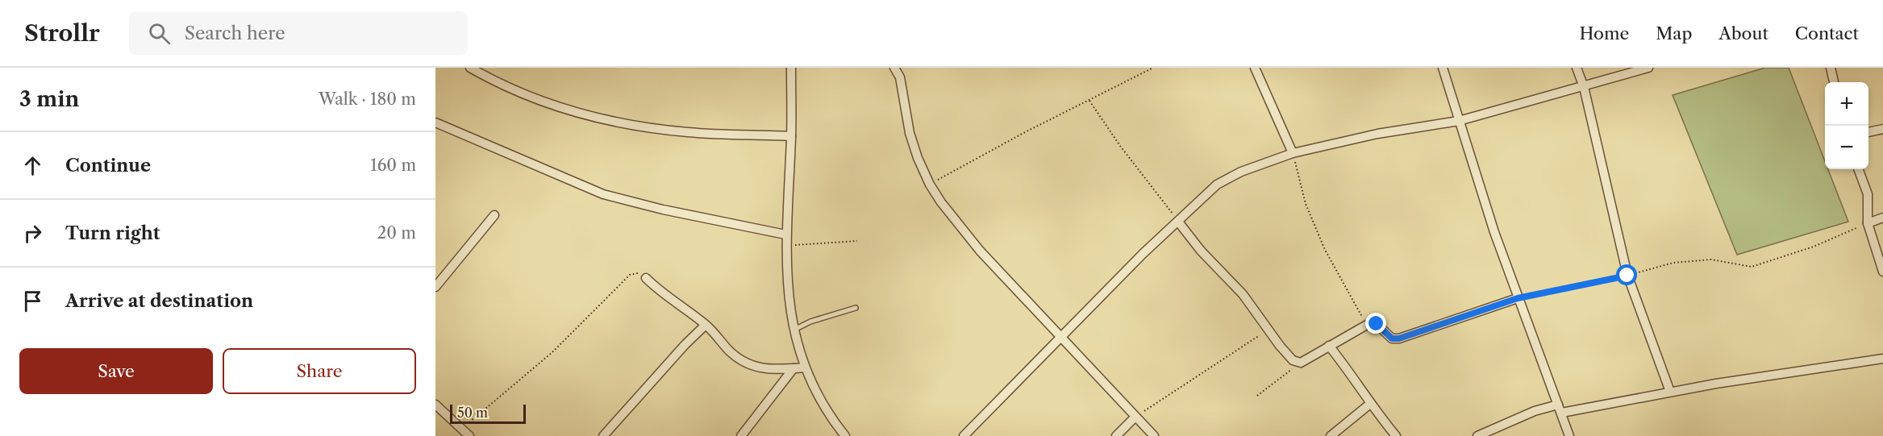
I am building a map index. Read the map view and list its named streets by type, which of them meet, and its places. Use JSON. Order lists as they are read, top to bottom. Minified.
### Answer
{"scale_bar":"50 m","page":{"header":"Strollr","search":"Search here","nav":["Home","Map","About","Contact"],"heading":["3 min","Walk · 180 m"],"map_buttons":["+","−"],"list":[["Continue","160 m"],["Turn right","20 m"],"Arrive at destination"],"buttons":["Save","Share"],"scale":"50 m"}}
